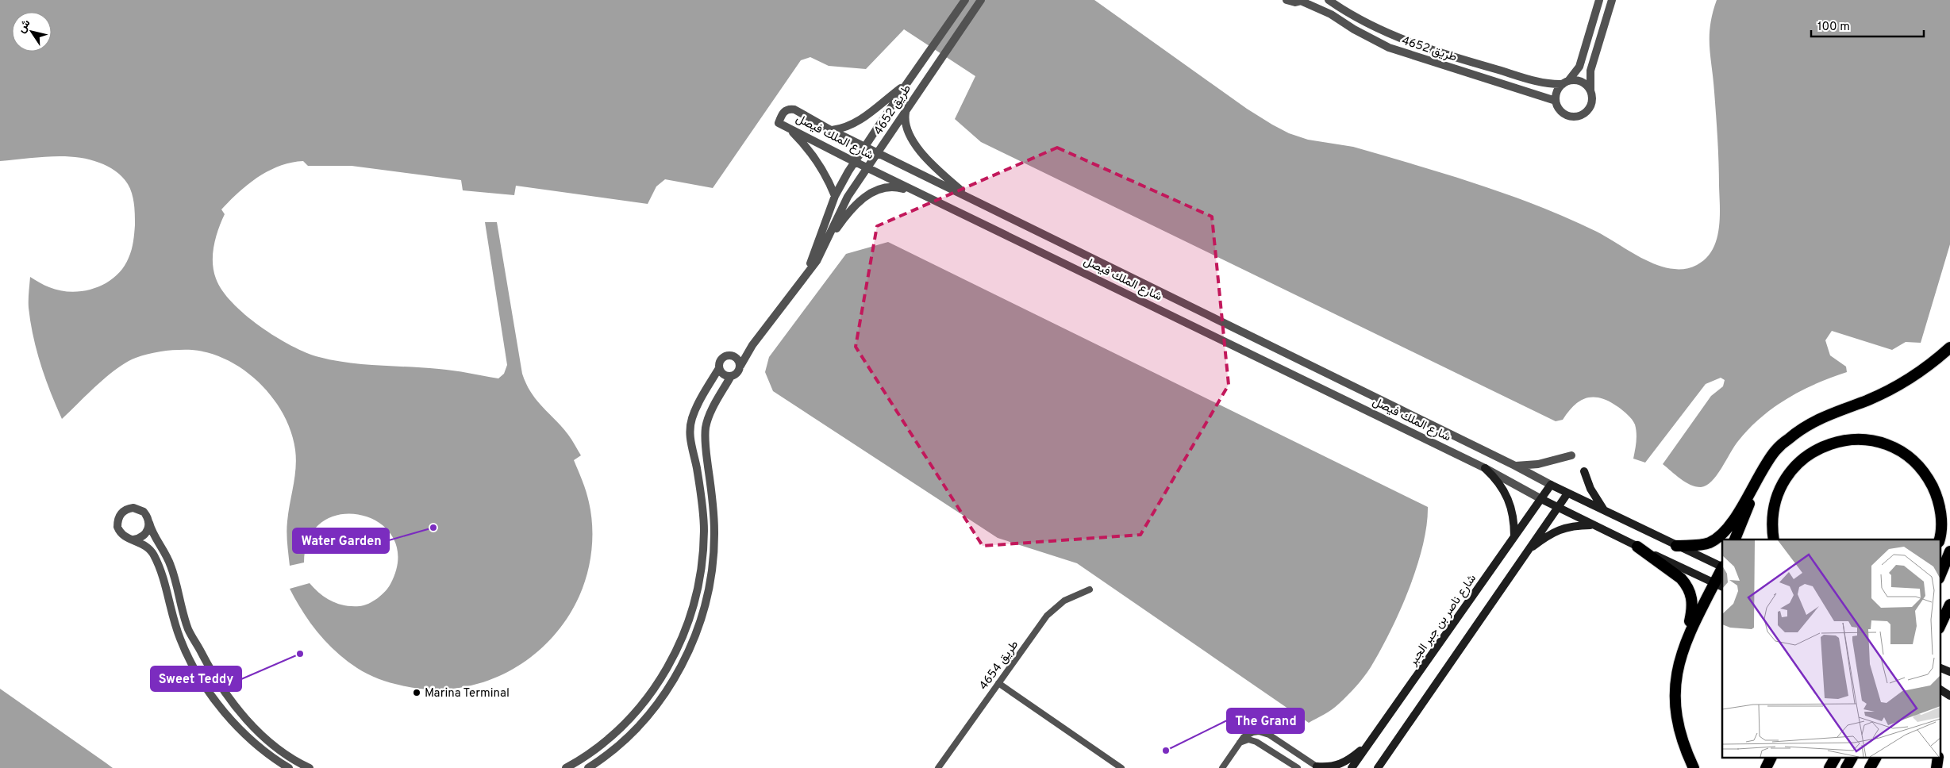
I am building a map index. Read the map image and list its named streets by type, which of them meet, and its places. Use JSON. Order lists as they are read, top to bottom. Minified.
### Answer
{"streets":{"main road":["شارع الملك فيصل","شارع ناصر بن جبر الجبر"],"street":["طريق 4652","طريق 4654"]},"crossings":[["طريق 4652","شارع الملك فيصل"],["شارع الملك فيصل","شارع ناصر بن جبر الجبر"]],"places":["Water Garden","Sweet Teddy","Marina Terminal","The Grand"],"scale_bar":"100 m","north":"top left"}
